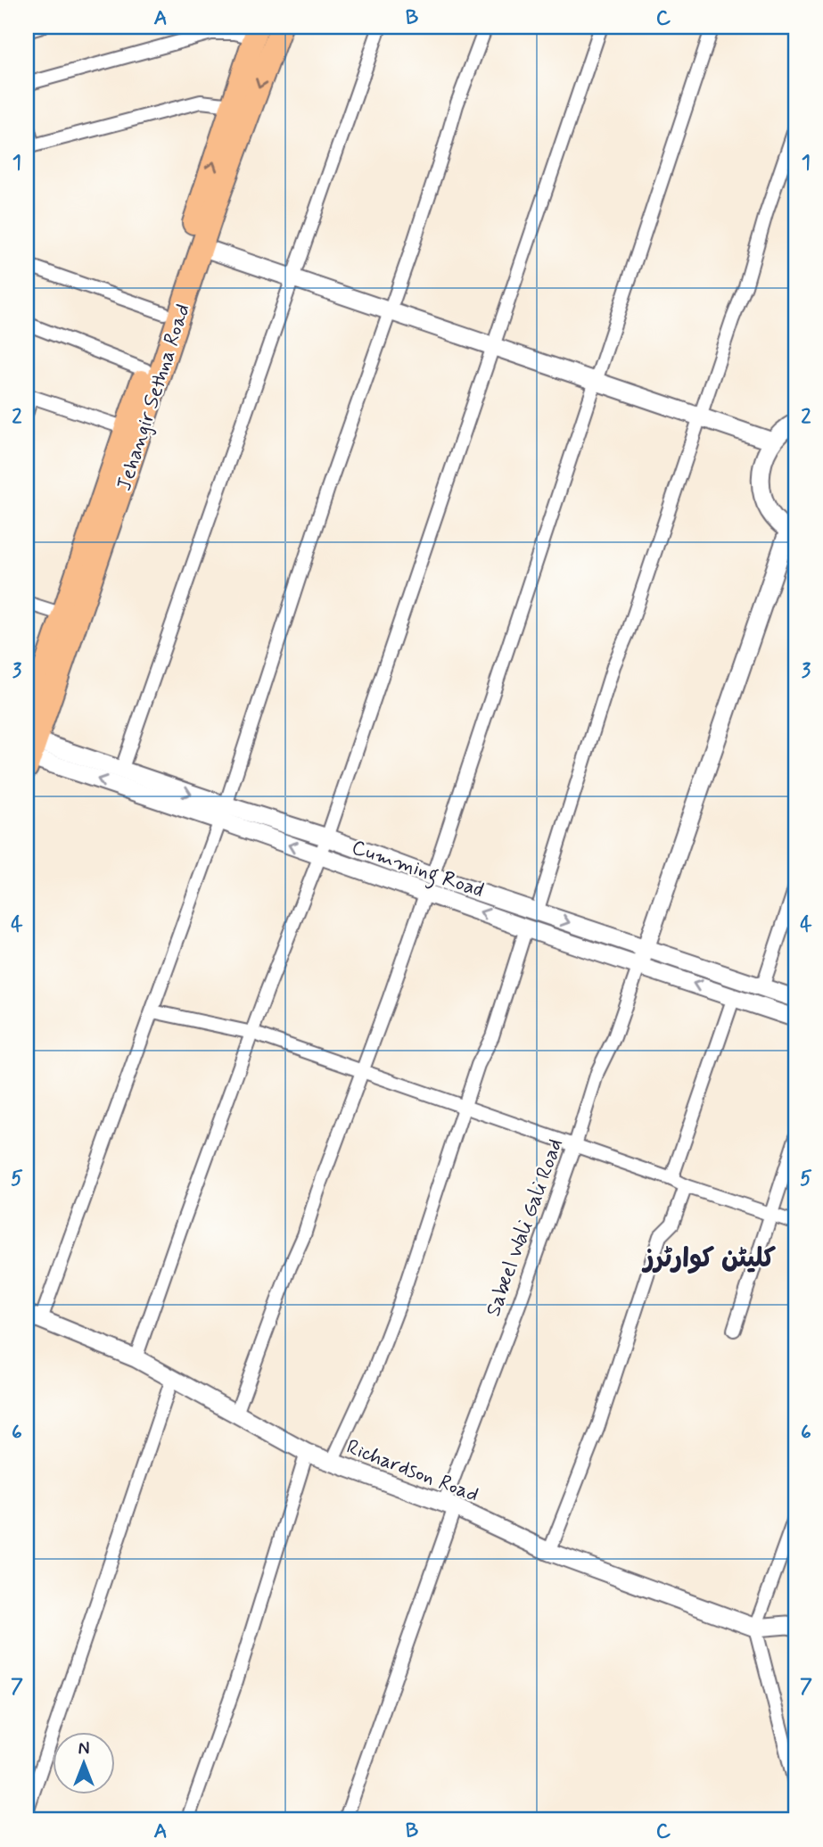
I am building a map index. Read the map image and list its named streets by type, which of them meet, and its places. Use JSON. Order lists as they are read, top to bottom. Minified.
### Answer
{"streets":{"highway":["Jehangir Sethna Road"],"street":["Cumming Road","Sabeel Wali Gali Road","Richardson Road"]},"crossings":[["Jehangir Sethna Road","Cumming Road"],["Cumming Road","Sabeel Wali Gali Road"],["Sabeel Wali Gali Road","Richardson Road"]],"districts":["کلیٹن کوارٹرز"],"north":"top","grid":{"columns":["A","B","C"],"rows":["1","2","3","4","5","6","7"]}}
